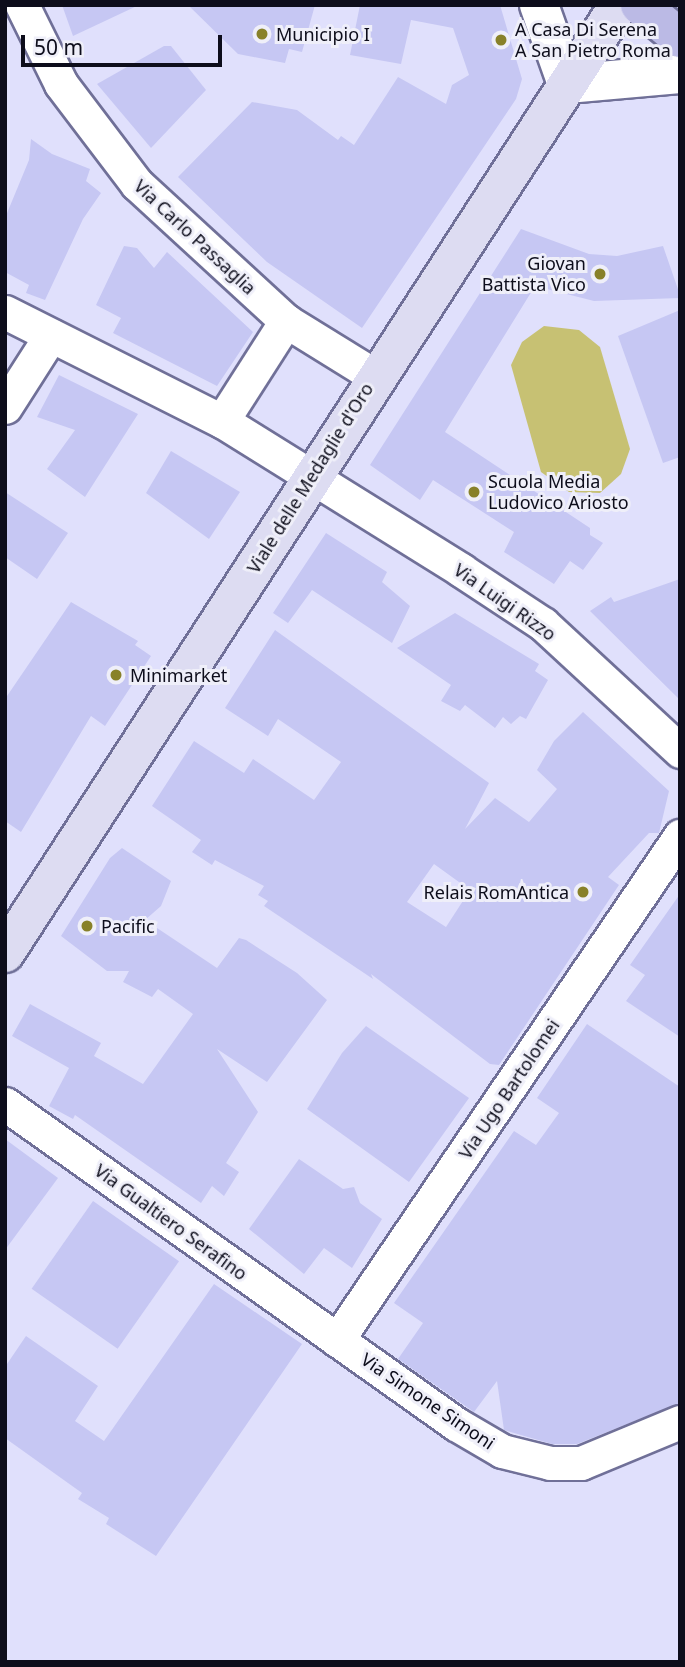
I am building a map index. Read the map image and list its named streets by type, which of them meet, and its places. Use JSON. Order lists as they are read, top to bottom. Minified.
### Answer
{"streets":{"main road":["Viale delle Medaglie d'Oro"],"street":["Via Carlo Passaglia","Via Luigi Rizzo","Via Ugo Bartolomei","Via Gualtiero Serafino","Via Simone Simoni"]},"crossings":[["Via Carlo Passaglia","Viale delle Medaglie d'Oro"],["Viale delle Medaglie d'Oro","Via Luigi Rizzo"],["Via Ugo Bartolomei","Via Gualtiero Serafino"],["Via Ugo Bartolomei","Via Simone Simoni"],["Via Gualtiero Serafino","Via Simone Simoni"]],"places":["Municipio I","A Casa Di Serena A San Pietro Roma","Giovan Battista Vico","Scuola Media Ludovico Ariosto","Minimarket","Relais RomAntica","Pacific"],"scale_bar":"50 m"}
